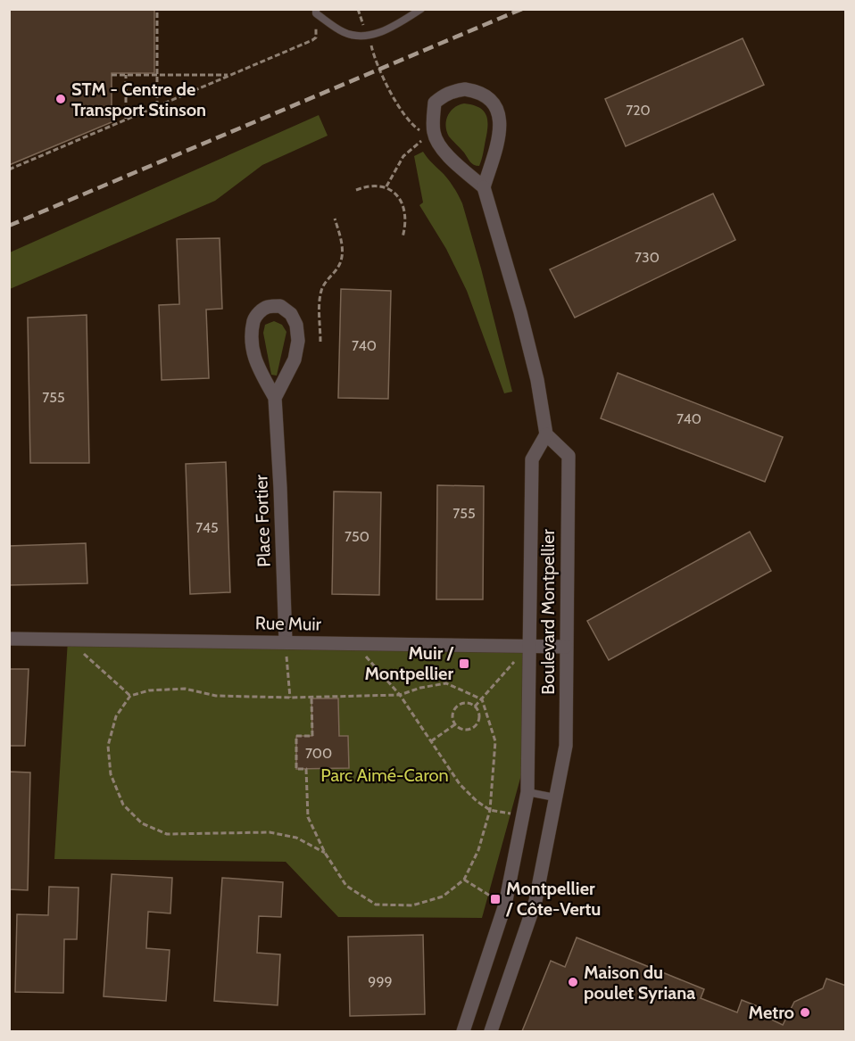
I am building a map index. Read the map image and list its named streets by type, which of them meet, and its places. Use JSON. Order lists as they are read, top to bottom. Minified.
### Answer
{"streets":{"street":["Place Fortier","Boulevard Montpellier","Rue Muir"]},"crossings":[["Place Fortier","Rue Muir"],["Boulevard Montpellier","Rue Muir"]],"parks":["Parc Aimé-Caron"],"places":{"other":["STM - Centre de Transport Stinson","Maison du poulet Syriana","Metro"],"transit":["Muir / Montpellier","Montpellier / Côte-Vertu"]},"house_numbers":["720","730","740","755","740","755","745","750","700","999"]}
